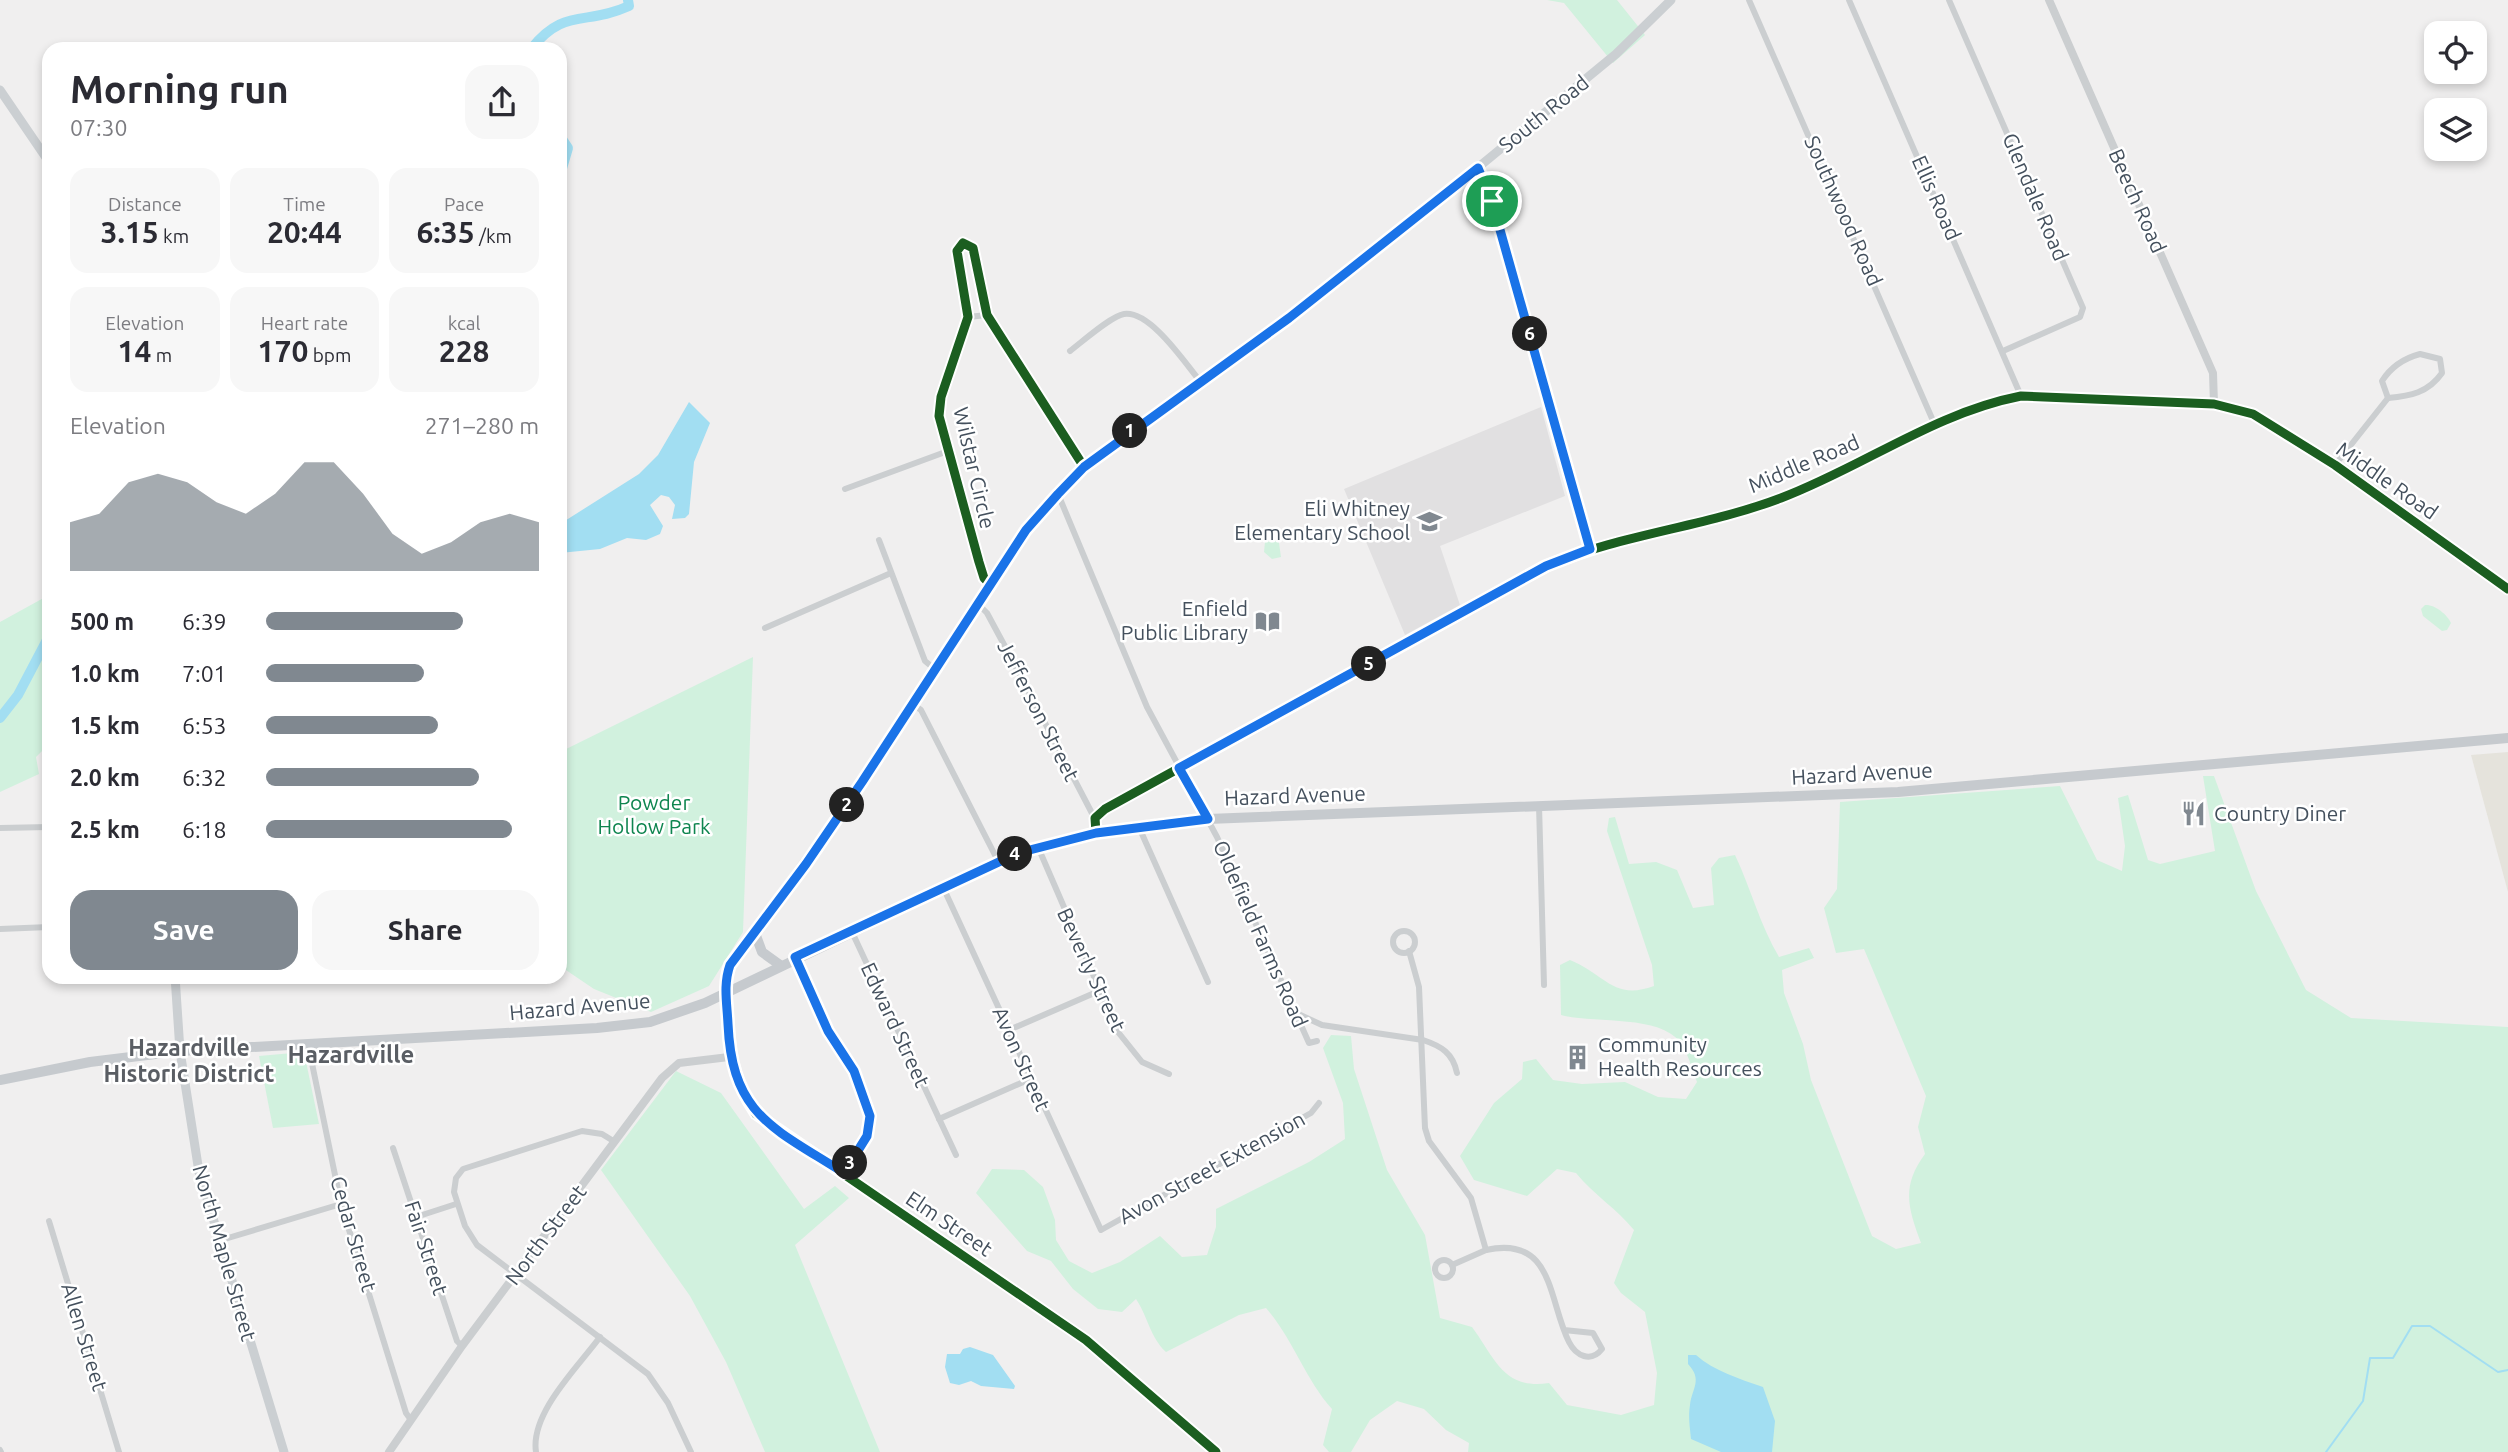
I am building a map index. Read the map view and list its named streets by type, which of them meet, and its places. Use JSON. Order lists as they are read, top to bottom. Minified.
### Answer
{"streets":{"main road":["South Road","Hazard Avenue","North Maple Street"],"street":["Glendale Road","Ellis Road","Beech Road","Southwood Road","Middle Road","Wilstar Circle","Jefferson Street","Oldefield Farms Road","Beverly Street","Edward Street","Avon Street","Avon Street Extension","Elm Street","Cedar Street","North Street","Fair Street","Allen Street"]},"crossings":[["South Road","Wilstar Circle"],["South Road","Jefferson Street"],["South Road","Hazard Avenue"],["South Road","Oldefield Farms Road"],["South Road","Elm Street"],["Glendale Road","Ellis Road"],["Ellis Road","Middle Road"],["Beech Road","Middle Road"],["Southwood Road","Middle Road"],["Middle Road","Jefferson Street"],["Middle Road","Oldefield Farms Road"],["Hazard Avenue","Oldefield Farms Road"],["Hazard Avenue","Beverly Street"],["Hazard Avenue","Edward Street"],["Hazard Avenue","Avon Street"],["Hazard Avenue","Elm Street"],["Hazard Avenue","Cedar Street"],["Hazard Avenue","North Maple Street"],["Avon Street","Avon Street Extension"],["Elm Street","North Street"],["Cedar Street","North Street"],["North Street","Fair Street"]],"districts":["Hazardville Historic District","Hazardville"],"parks":["Powder Hollow Park"],"places":{"school or university":["Eli Whitney Elementary School"],"library":["Enfield Public Library"],"restaurant":["Country Diner"],"building":["Community Health Resources"]},"page":{"heading":["Morning run","07:30"],"stats":[["Distance","3.15 km"],["Time","20:44"],["Pace","6:35 /km"],["Elevation","14 m"],["Heart rate","170 bpm"],["kcal","228"]],"pins":["6","1","5","2","4","3"],"chart":["Elevation","271–280 m"],"list":[{"name":"500 m","note":"6:39"},{"name":"1.0 km","note":"7:01"},{"name":"1.5 km","note":"6:53"},{"name":"2.0 km","note":"6:32"},{"name":"2.5 km","note":"6:18"}],"buttons":["Save","Share"]}}
